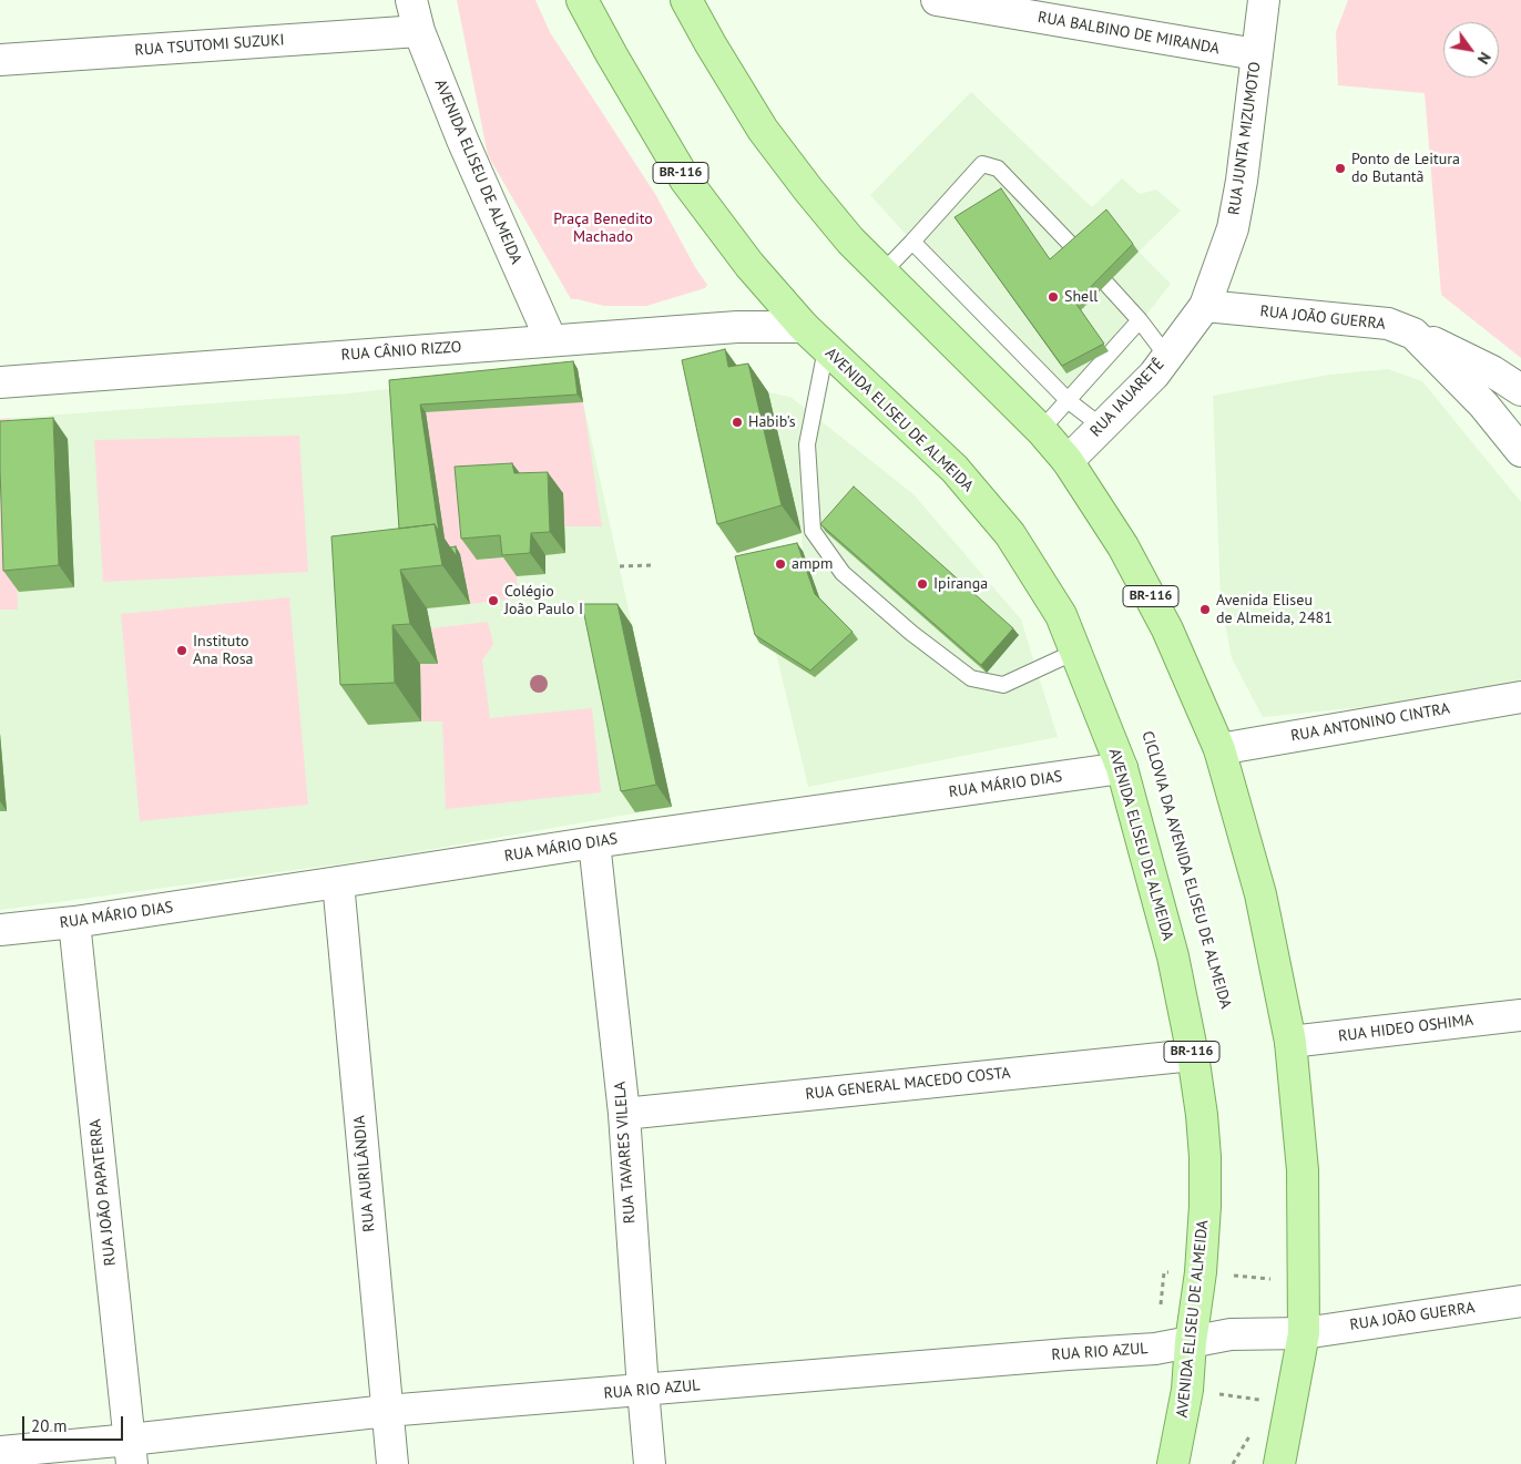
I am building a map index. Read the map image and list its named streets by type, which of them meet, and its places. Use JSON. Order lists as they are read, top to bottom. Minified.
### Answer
{"streets":{"main road":["AVENIDA ELISEU DE ALMEIDA","BR-116"],"street":["RUA BALBINO DE MIRANDA","RUA TSUTOMI SUZUKI","RUA JUNTA MIZUMOTO","RUA JOÃO GUERRA","RUA CÂNIO RIZZO","RUA IAUARETÊ","RUA ANTONINO CINTRA","RUA MÁRIO DIAS","RUA HIDEO OSHIMA","RUA GENERAL MACEDO COSTA","RUA TAVARES VILELA","RUA AURILÂNDIA","RUA JOÃO PAPATERRA","RUA RIO AZUL"]},"crossings":[["RUA BALBINO DE MIRANDA","RUA JUNTA MIZUMOTO"],["RUA TSUTOMI SUZUKI","AVENIDA ELISEU DE ALMEIDA"],["RUA JUNTA MIZUMOTO","RUA JOÃO GUERRA"],["RUA JUNTA MIZUMOTO","RUA IAUARETÊ"],["AVENIDA ELISEU DE ALMEIDA","RUA CÂNIO RIZZO"],["AVENIDA ELISEU DE ALMEIDA","RUA MÁRIO DIAS"],["AVENIDA ELISEU DE ALMEIDA","RUA GENERAL MACEDO COSTA"],["AVENIDA ELISEU DE ALMEIDA","RUA RIO AZUL"],["BR-116","RUA JOÃO GUERRA"],["BR-116","RUA IAUARETÊ"],["BR-116","RUA ANTONINO CINTRA"],["BR-116","RUA HIDEO OSHIMA"],["BR-116","RUA RIO AZUL"],["RUA JOÃO GUERRA","RUA IAUARETÊ"],["RUA JOÃO GUERRA","RUA RIO AZUL"],["RUA MÁRIO DIAS","RUA TAVARES VILELA"],["RUA MÁRIO DIAS","RUA AURILÂNDIA"],["RUA MÁRIO DIAS","RUA JOÃO PAPATERRA"],["RUA GENERAL MACEDO COSTA","RUA TAVARES VILELA"],["RUA TAVARES VILELA","RUA RIO AZUL"],["RUA AURILÂNDIA","RUA RIO AZUL"],["RUA JOÃO PAPATERRA","RUA RIO AZUL"]],"parks":["Praça Benedito Machado"],"places":["Ponto de Leitura do Butantã","Shell","Habib's","ampm","Ipiranga","Colégio João Paulo I","Avenida Eliseu de Almeida, 2481","Instituto Ana Rosa"],"scale_bar":"20 m","north":"bottom right"}
